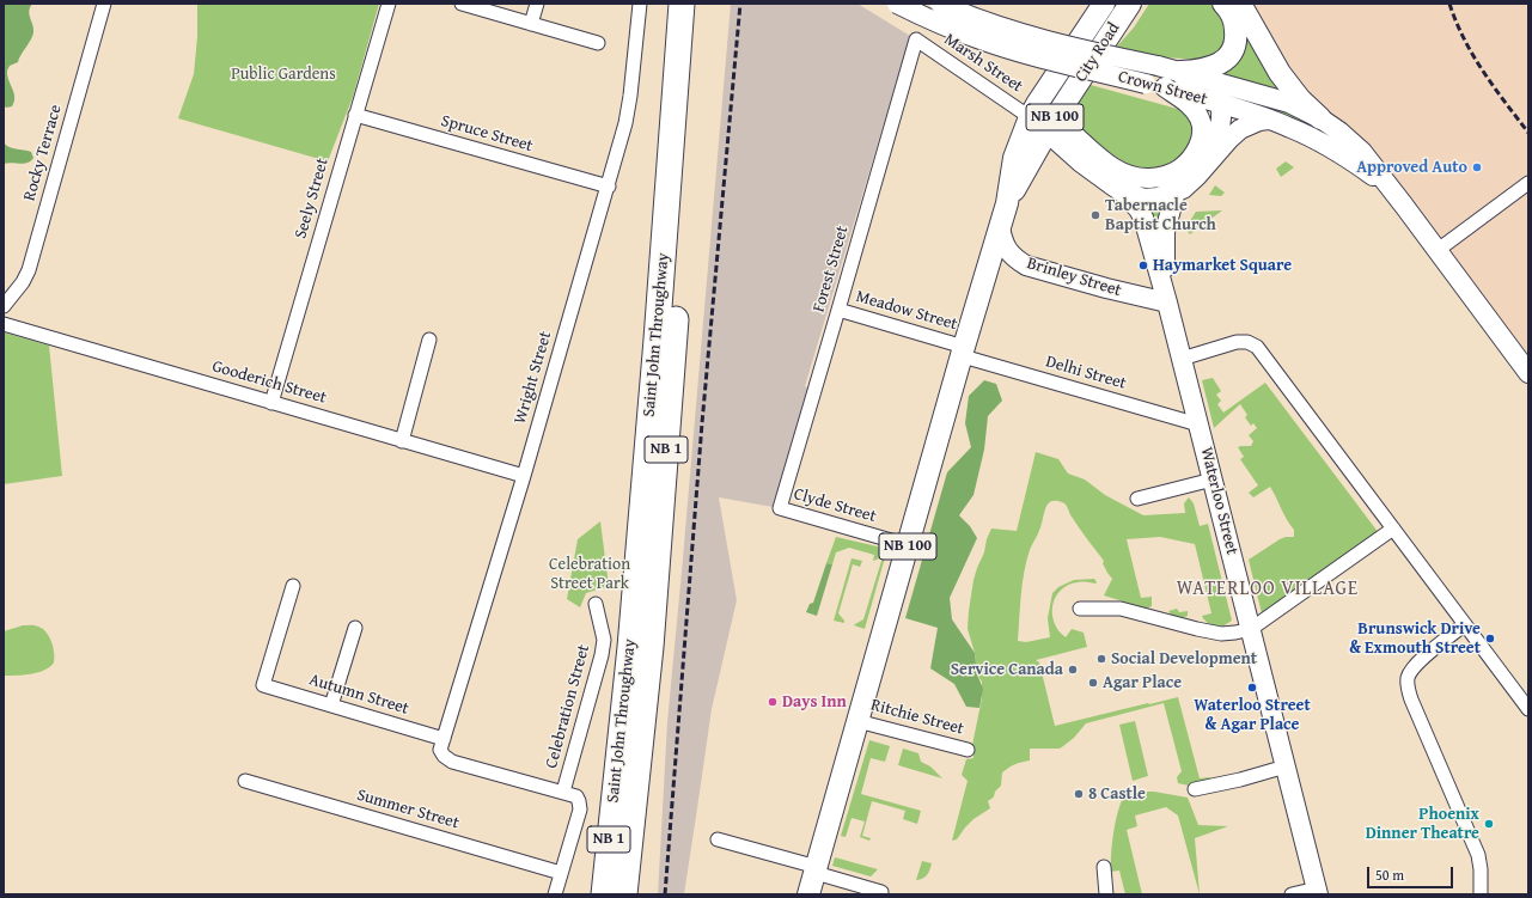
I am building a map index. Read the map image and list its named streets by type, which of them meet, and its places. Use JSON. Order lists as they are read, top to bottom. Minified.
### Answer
{"streets":{"highway":["Saint John Throughway","NB 1"],"main road":["City Road","Crown Street","NB 100","Brinley Street","Waterloo Street"],"street":["Marsh Street","Spruce Street","Rocky Terrace","Seely Street","Forest Street","Meadow Street","Delhi Street","Wright Street","Gooderich Street","Clyde Street","Autumn Street","Celebration Street","Ritchie Street","Summer Street"]},"crossings":[["City Road","Marsh Street"],["City Road","NB 100"],["Marsh Street","Forest Street"],["NB 100","Brinley Street"],["NB 100","Meadow Street"],["NB 100","Delhi Street"],["NB 100","Clyde Street"],["NB 100","Ritchie Street"],["Spruce Street","Seely Street"],["Spruce Street","Wright Street"],["Seely Street","Gooderich Street"],["Forest Street","Meadow Street"],["Forest Street","Clyde Street"],["Brinley Street","Waterloo Street"],["Meadow Street","Delhi Street"],["Delhi Street","Waterloo Street"],["Wright Street","Gooderich Street"],["Wright Street","Autumn Street"],["Wright Street","Celebration Street"]],"districts":["WATERLOO VILLAGE"],"parks":["Public Gardens","Celebration Street Park"],"places":["Approved Auto","Tabernacle Baptist Church","Haymarket Square","Brunswick Drive & Exmouth Street","Social Development","Service Canada","Agar Place","Waterloo Street & Agar Place","Days Inn","8 Castle","Phoenix Dinner Theatre"],"scale_bar":"50 m"}
